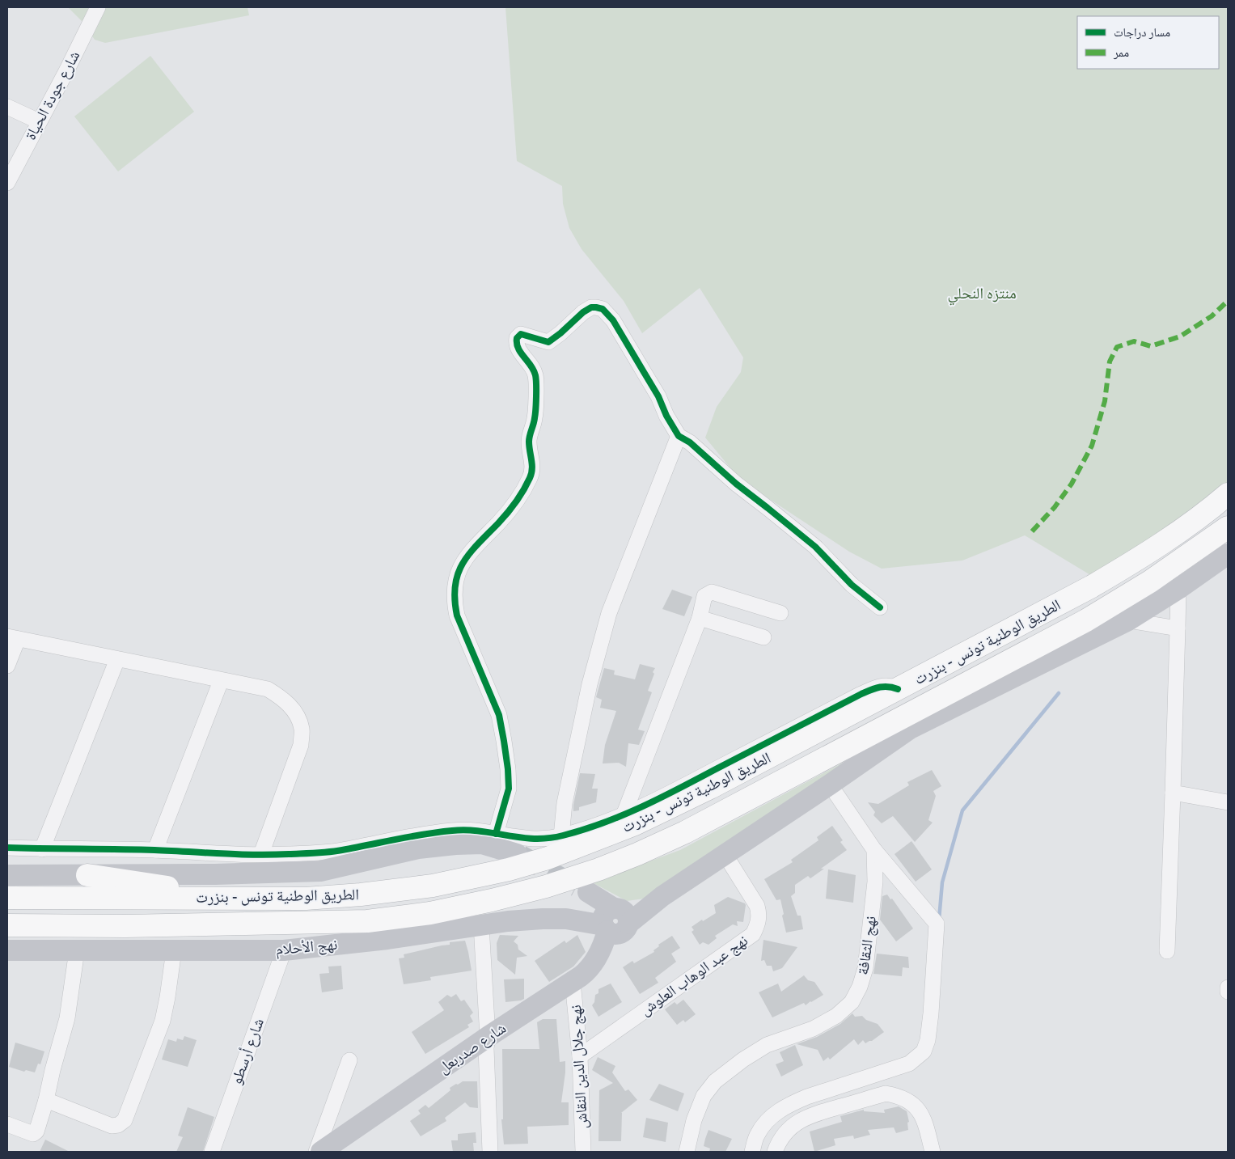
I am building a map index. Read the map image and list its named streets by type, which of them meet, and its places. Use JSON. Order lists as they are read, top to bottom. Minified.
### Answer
{"streets":{"highway":["الطريق الوطنية تونس - بنزرت"],"street":["شارع جودة الحياة","نهج الثقافة","نهج الأحلام","نهج عبد الوهاب العلوش","شارع صدربعل","شارع أرسطو","نهج جلال الدين النقاش"]},"crossings":[["نهج الأحلام","شارع صدربعل"],["نهج الأحلام","شارع أرسطو"],["نهج عبد الوهاب العلوش","نهج جلال الدين النقاش"],["شارع صدربعل","نهج جلال الدين النقاش"]],"parks":["منتزه النحلي"],"legend":["مسار دراجات","ممر"]}
